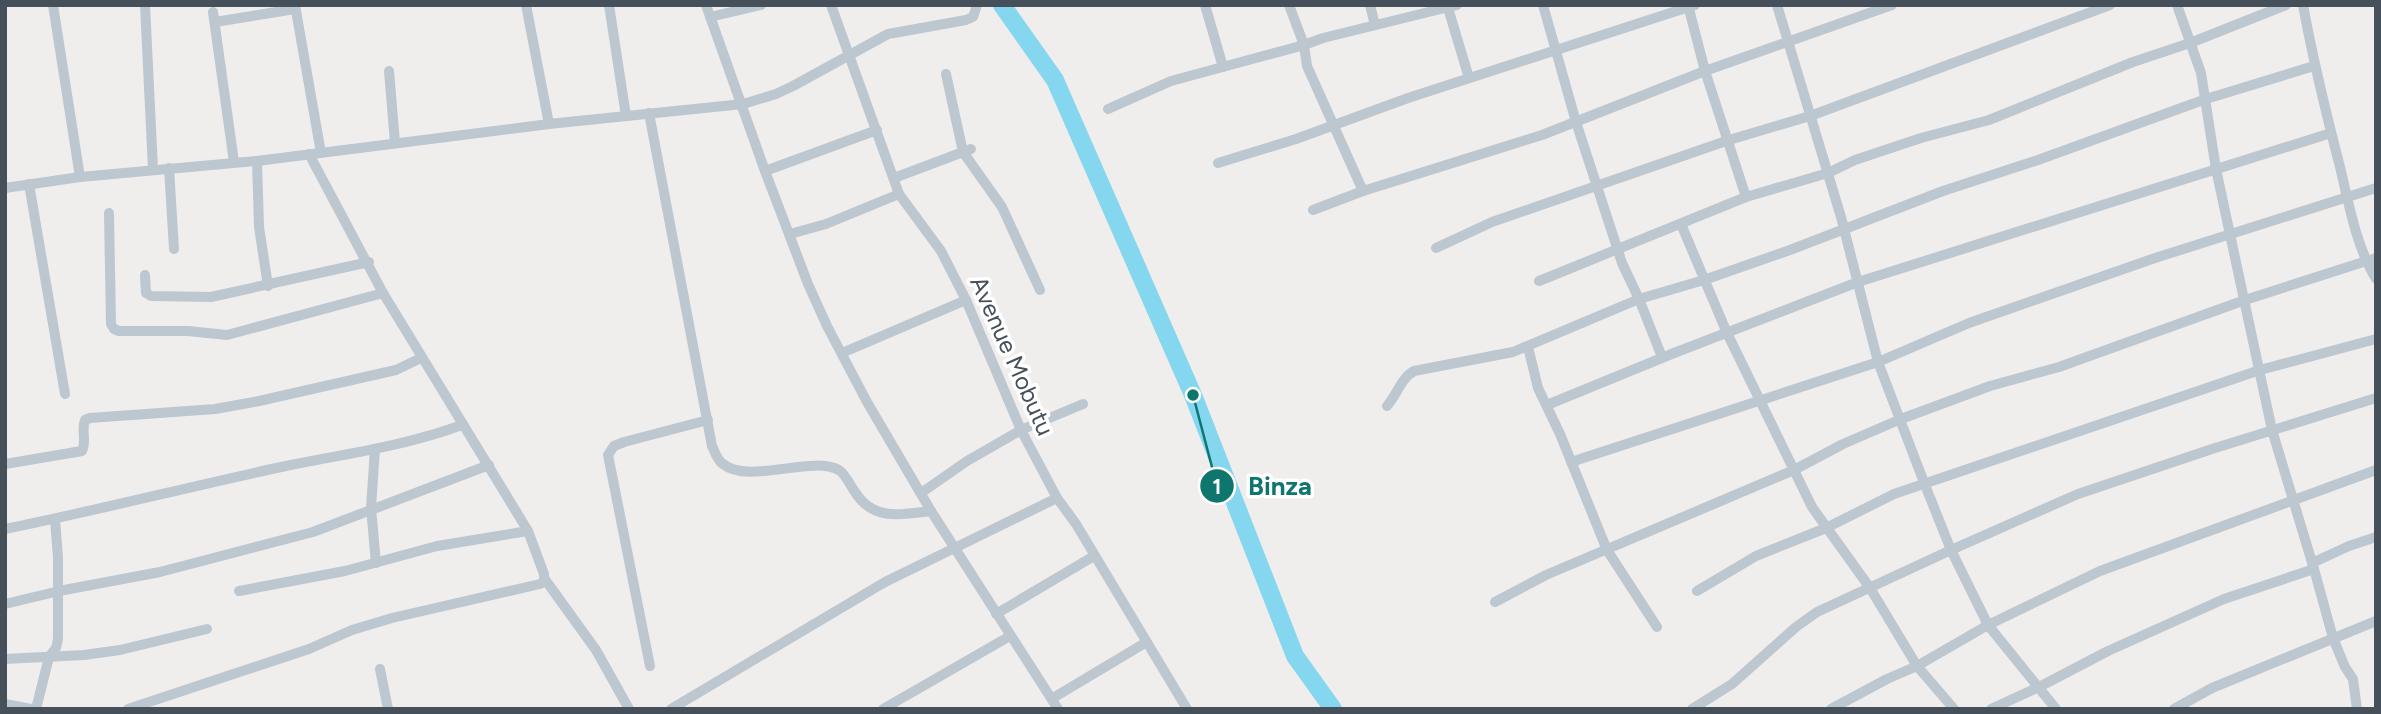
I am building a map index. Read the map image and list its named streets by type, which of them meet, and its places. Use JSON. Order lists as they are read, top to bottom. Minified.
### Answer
{"streets":{"street":["Avenue Mobutu"]},"places":["Binza"]}
